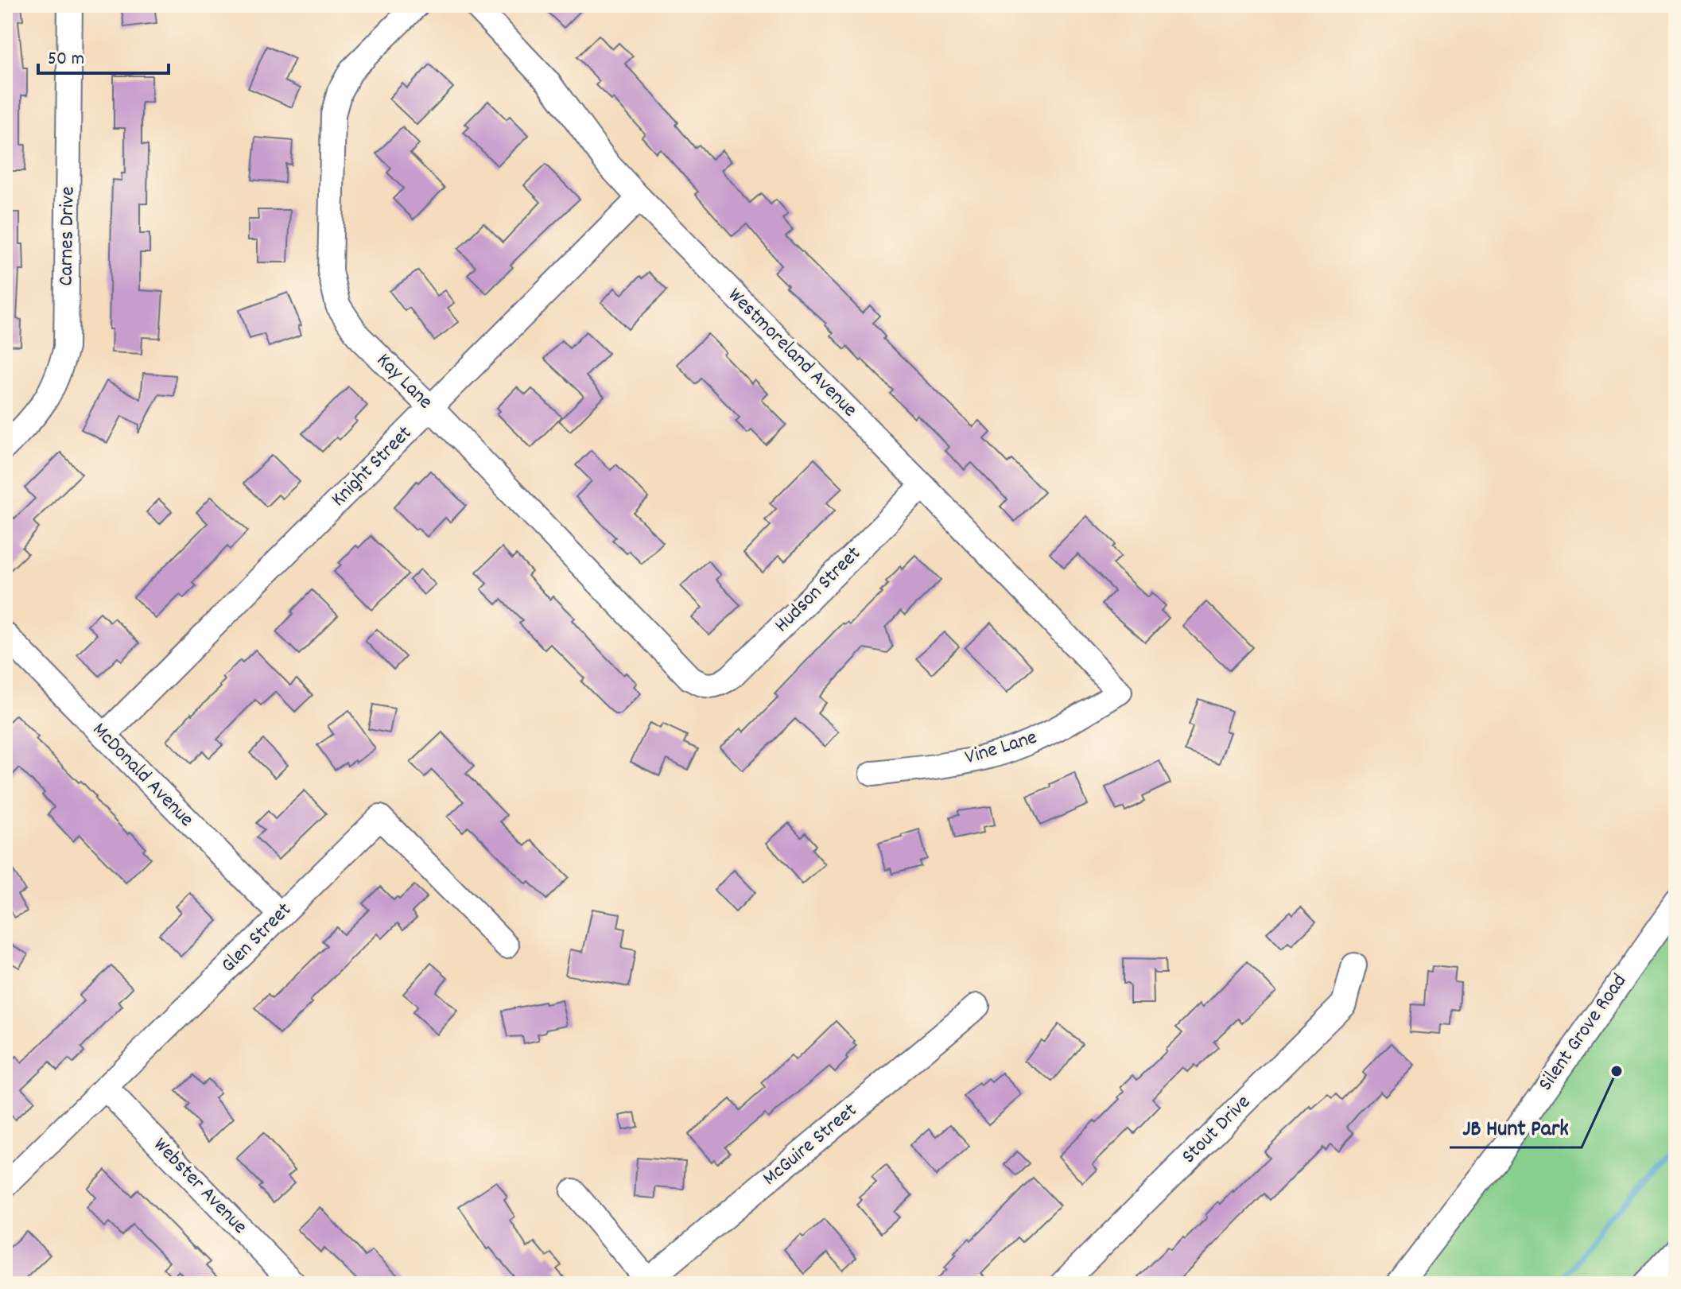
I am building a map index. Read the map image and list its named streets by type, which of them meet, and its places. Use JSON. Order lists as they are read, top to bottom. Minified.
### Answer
{"streets":{"street":["Carnes Drive","Westmoreland Avenue","Kay Lane","Knight Street","Hudson Street","Vine Lane","McDonald Avenue","Glen Street","Silent Grove Road","Stout Drive","McGuire Street","Webster Avenue"]},"crossings":[["Westmoreland Avenue","Knight Street"],["Westmoreland Avenue","Hudson Street"],["Westmoreland Avenue","Vine Lane"],["Kay Lane","Knight Street"],["Kay Lane","Hudson Street"],["Knight Street","McDonald Avenue"],["McDonald Avenue","Glen Street"],["Glen Street","Webster Avenue"]],"places":["JB Hunt Park"],"scale_bar":"50 m"}
